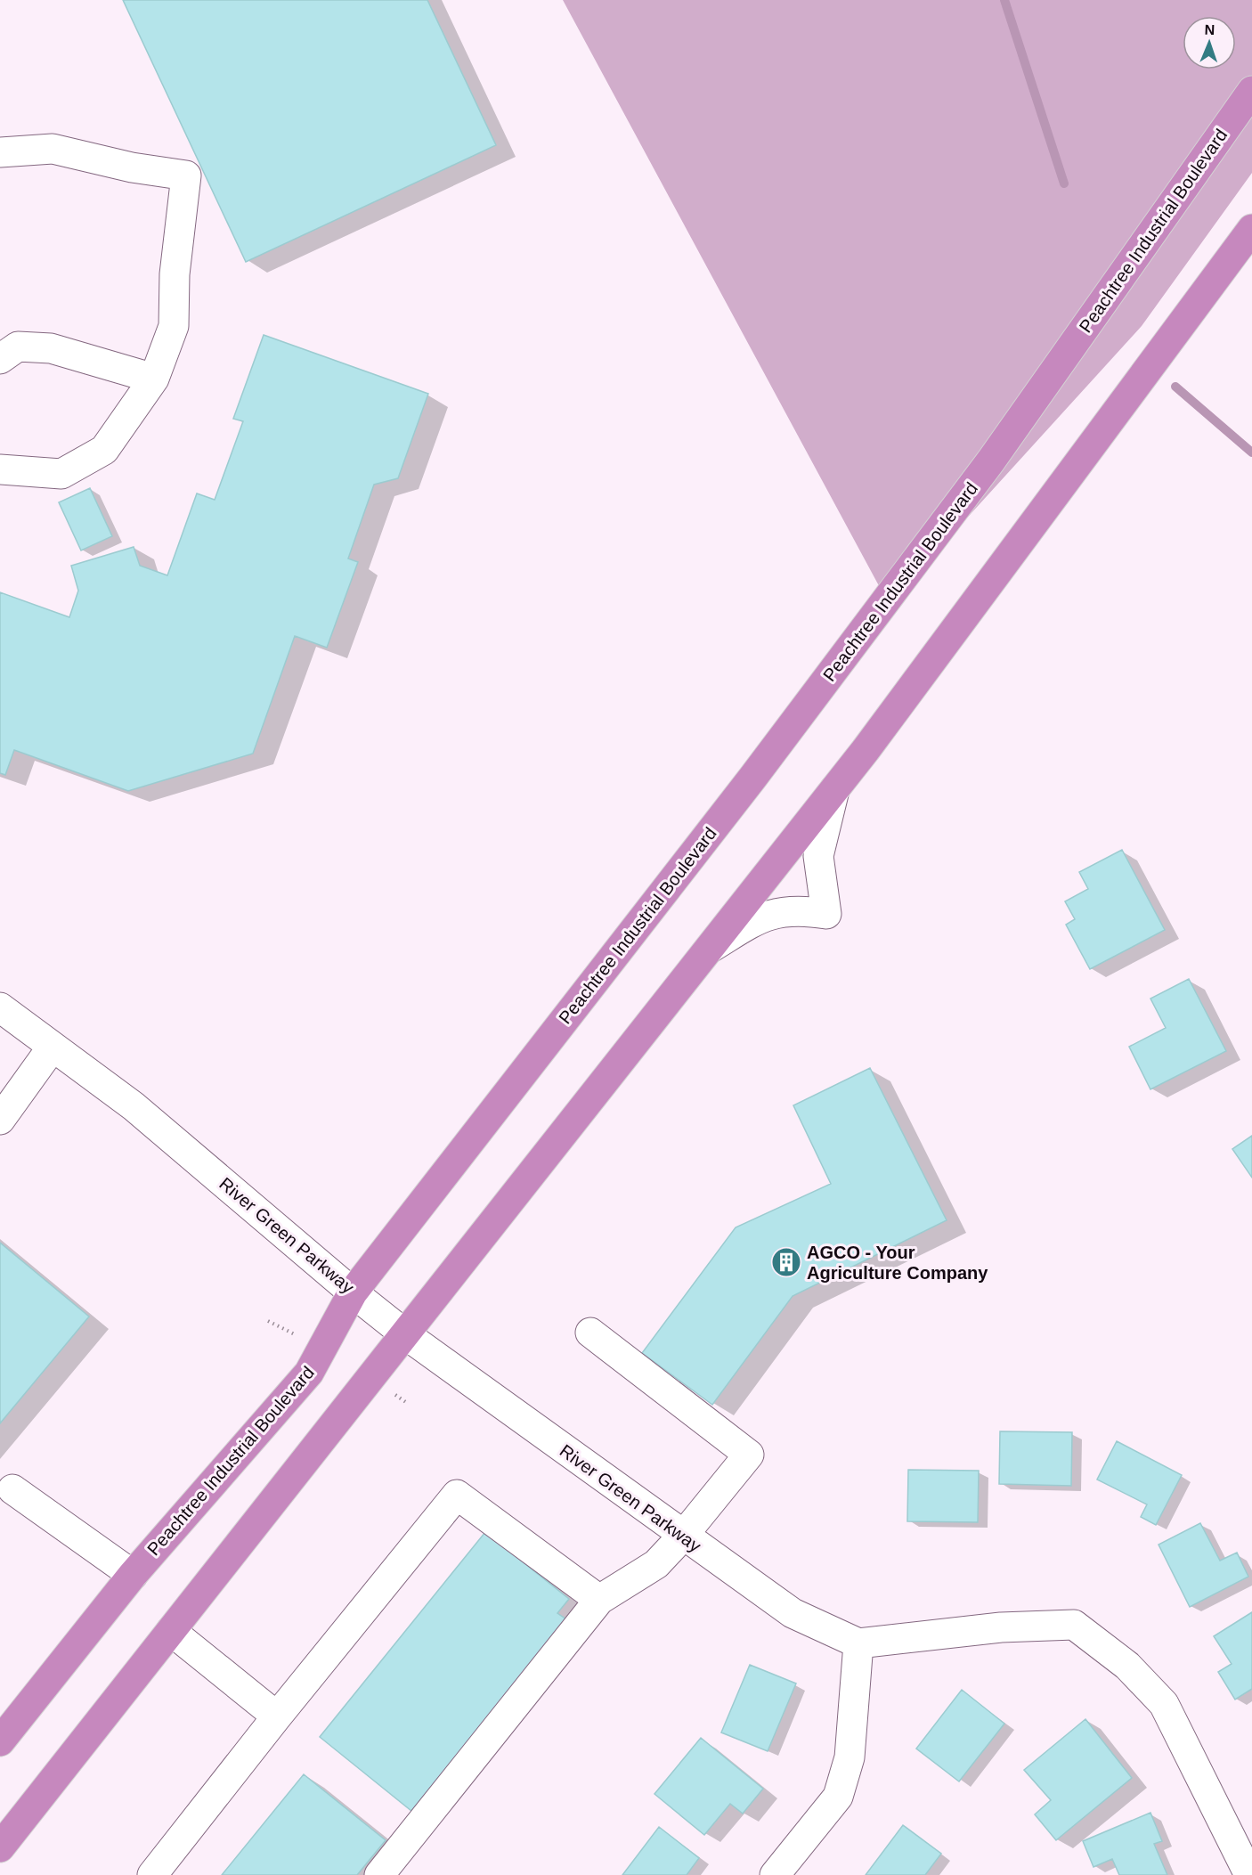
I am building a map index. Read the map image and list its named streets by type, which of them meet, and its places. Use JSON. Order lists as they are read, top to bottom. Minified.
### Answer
{"streets":{"highway":["Peachtree Industrial Boulevard"],"street":["River Green Parkway"]},"crossings":[["Peachtree Industrial Boulevard","River Green Parkway"]],"places":{"building":["AGCO - Your Agriculture Company"]},"north":"top"}
